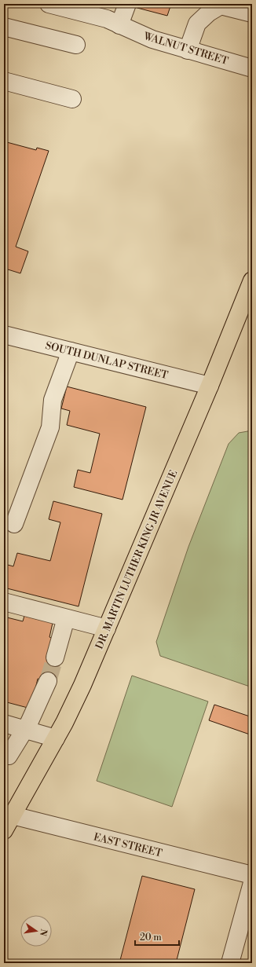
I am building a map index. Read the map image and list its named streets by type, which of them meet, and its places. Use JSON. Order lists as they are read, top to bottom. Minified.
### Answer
{"streets":{"main road":["DR. MARTIN LUTHER KING JR AVENUE"],"street":["WALNUT STREET","SOUTH DUNLAP STREET","EAST STREET"]},"crossings":[["SOUTH DUNLAP STREET","DR. MARTIN LUTHER KING JR AVENUE"],["DR. MARTIN LUTHER KING JR AVENUE","EAST STREET"]],"scale_bar":"20 m","north":"right"}
